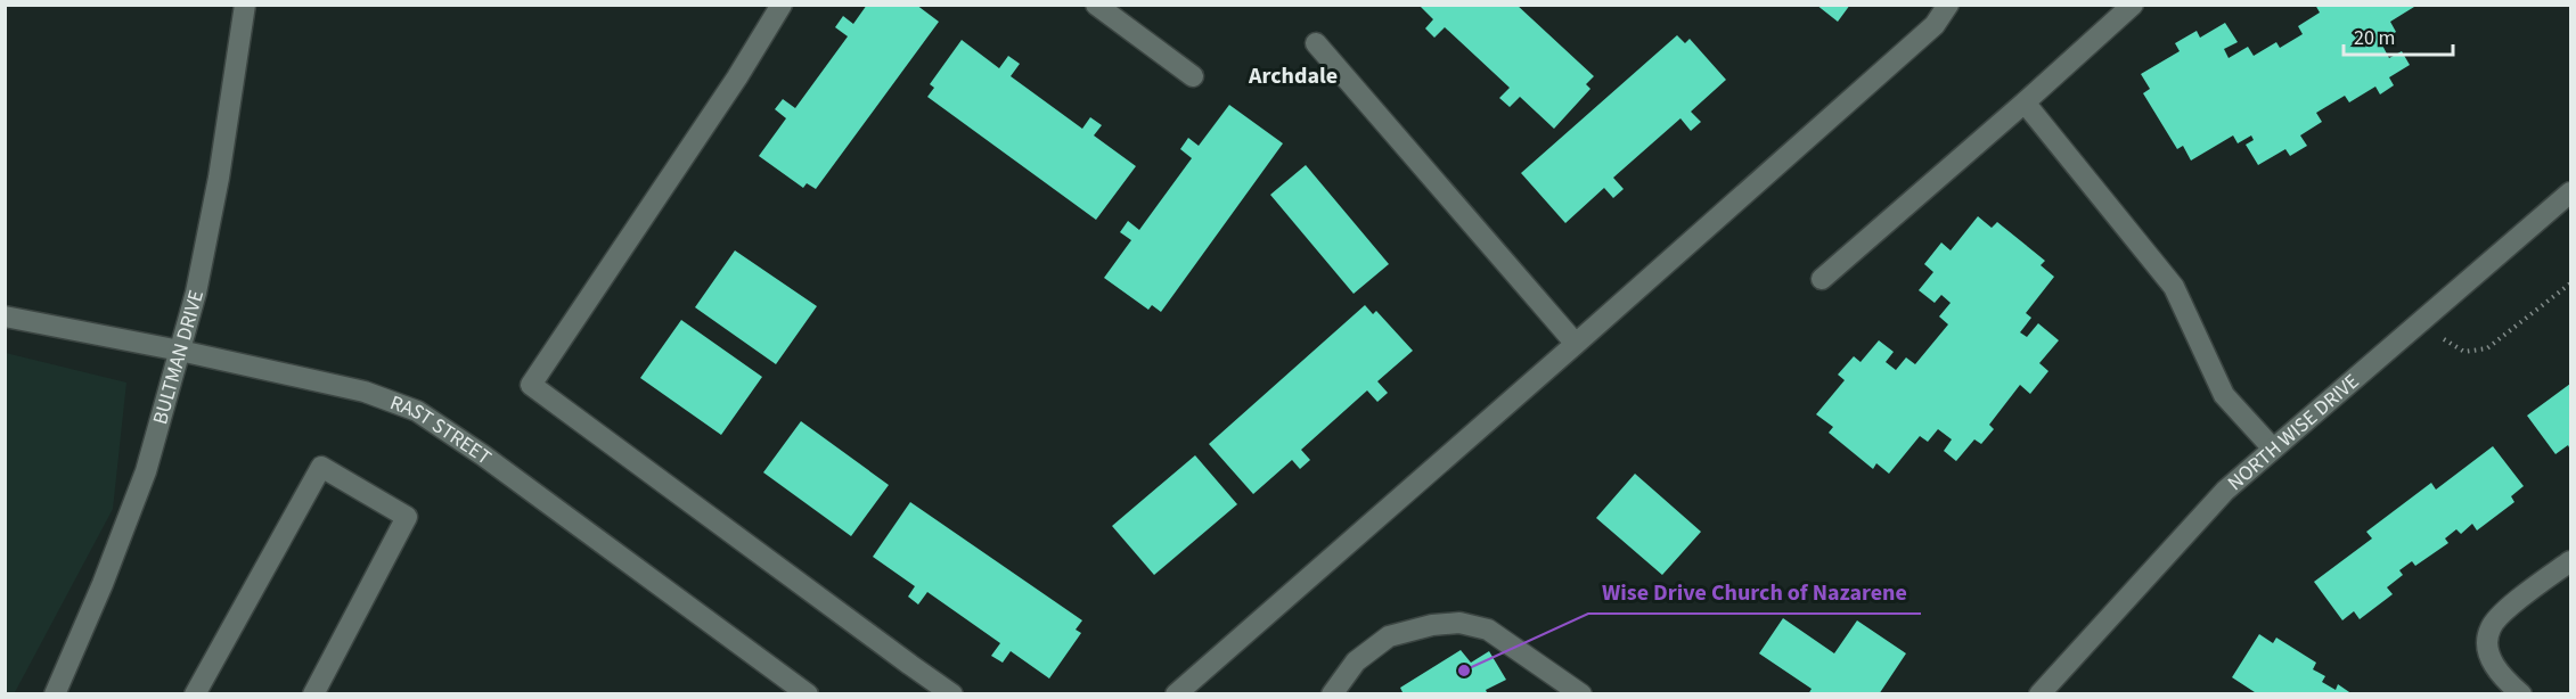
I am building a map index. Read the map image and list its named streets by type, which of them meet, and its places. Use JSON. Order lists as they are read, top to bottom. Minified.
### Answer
{"streets":{"street":["BULTMAN DRIVE","RAST STREET","NORTH WISE DRIVE"]},"crossings":[["BULTMAN DRIVE","RAST STREET"]],"districts":["Archdale"],"places":["Wise Drive Church of Nazarene"],"scale_bar":"20 m"}
